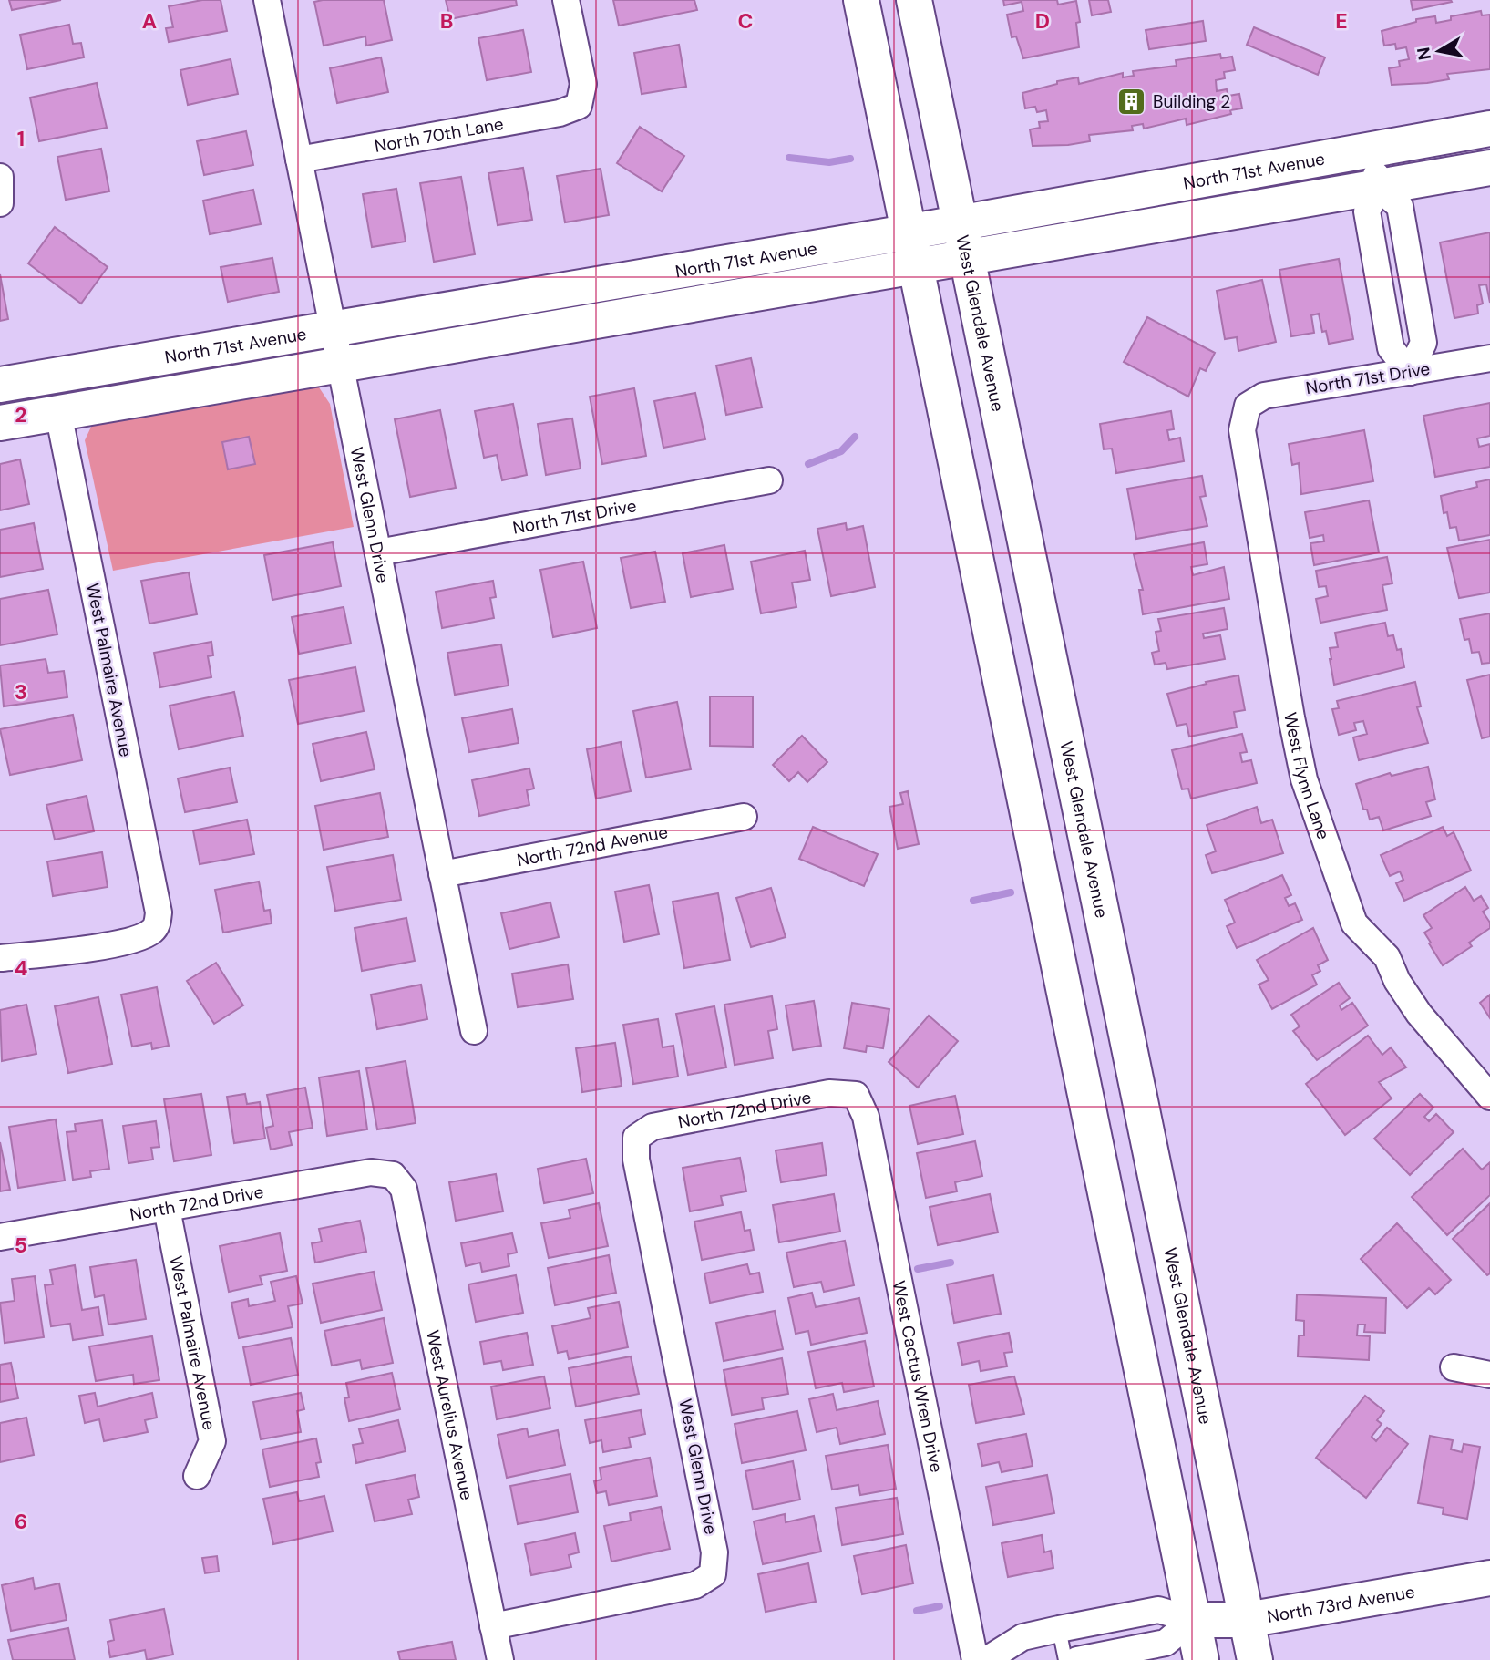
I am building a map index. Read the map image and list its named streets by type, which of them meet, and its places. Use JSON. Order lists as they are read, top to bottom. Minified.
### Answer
{"streets":{"main road":["North 71st Avenue","West Glendale Avenue","North 73rd Avenue"],"street":["North 70th Lane","North 71st Drive","West Glenn Drive","West Palmaire Avenue","West Flynn Lane","North 72nd Avenue","North 72nd Drive","West Cactus Wren Drive","West Aurelius Avenue"]},"crossings":[["North 70th Lane","West Glenn Drive"],["North 71st Avenue","West Glendale Avenue"],["North 71st Avenue","West Glenn Drive"],["North 71st Avenue","West Palmaire Avenue"],["West Glendale Avenue","North 73rd Avenue"],["North 71st Drive","West Glenn Drive"],["North 71st Drive","West Flynn Lane"],["West Glenn Drive","North 72nd Avenue"],["West Glenn Drive","North 72nd Drive"],["West Glenn Drive","West Aurelius Avenue"],["West Palmaire Avenue","North 72nd Drive"],["North 72nd Drive","West Cactus Wren Drive"],["North 72nd Drive","West Aurelius Avenue"]],"places":{"building":["Building 2"]},"north":"left","grid":{"columns":["A","B","C","D","E"],"rows":["1","2","3","4","5","6"]}}
